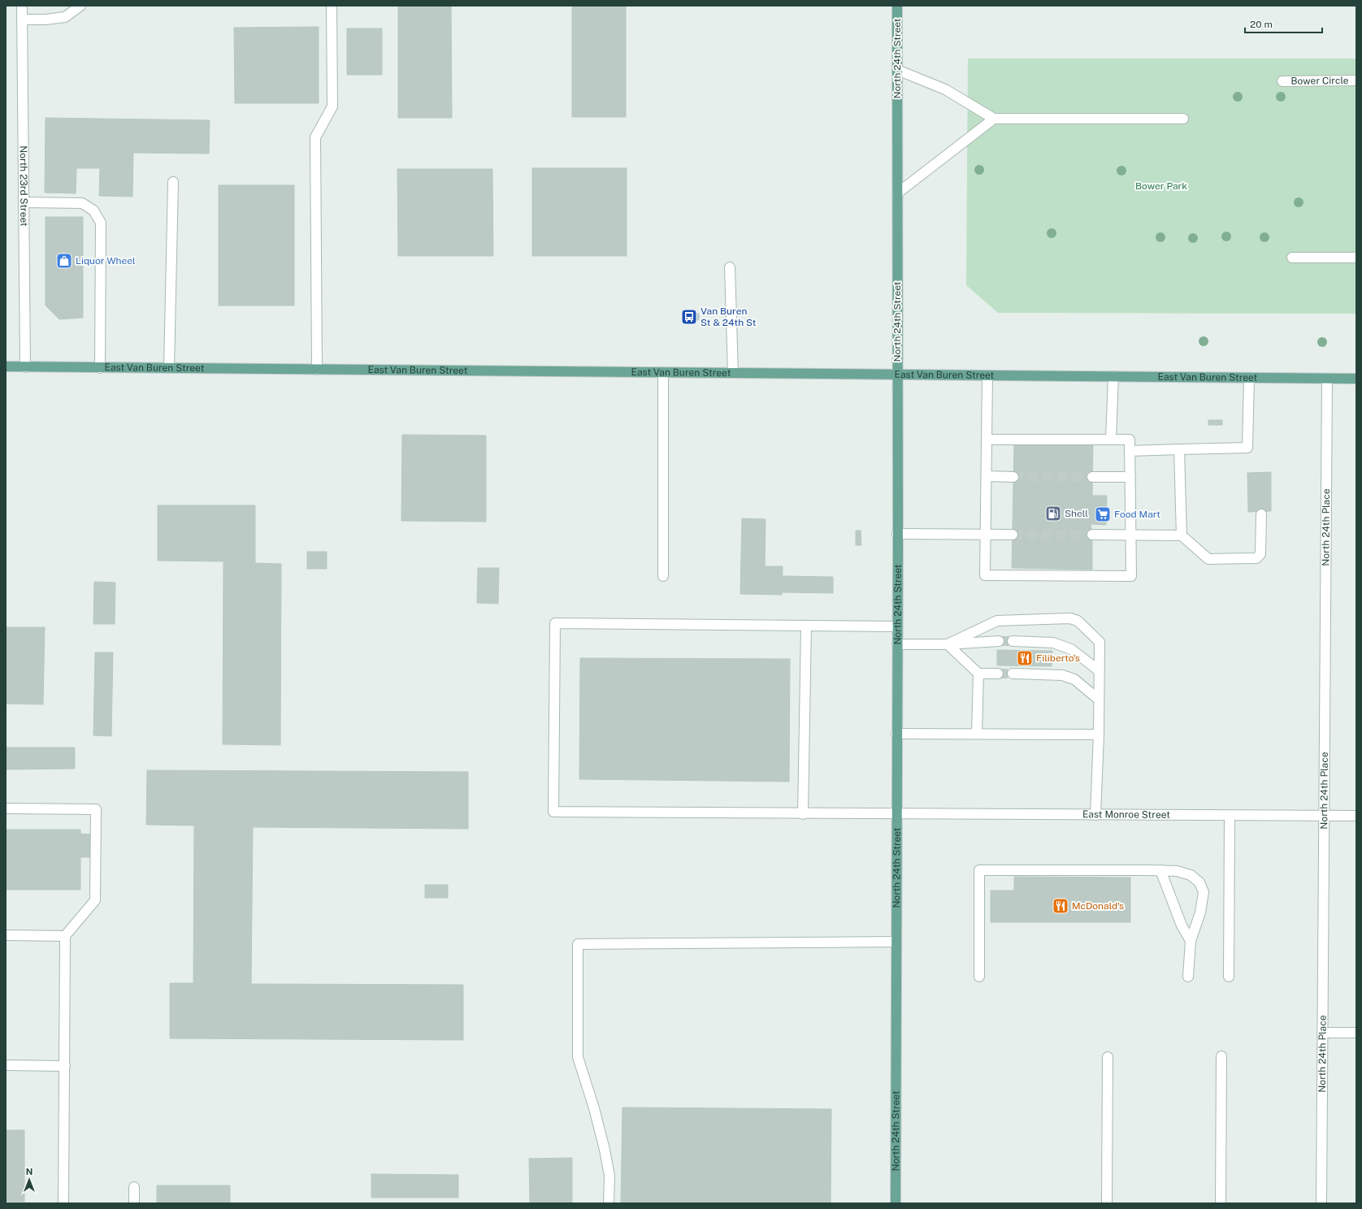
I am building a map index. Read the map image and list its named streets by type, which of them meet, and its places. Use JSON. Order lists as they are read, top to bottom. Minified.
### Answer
{"streets":{"main road":["North 24th Street","East Van Buren Street"],"street":["Bower Circle","North 23rd Street","North 24th Place","East Monroe Street"]},"crossings":[["North 24th Street","East Van Buren Street"],["North 24th Street","East Monroe Street"],["North 23rd Street","East Van Buren Street"],["East Van Buren Street","North 24th Place"],["North 24th Place","East Monroe Street"]],"parks":["Bower Park"],"places":{"shop":["Liquor Wheel"],"bus stop":["Van Buren St & 24th St"],"fuel station":["Shell"],"supermarket":["Food Mart"],"restaurant":["Filiberto's","McDonald's"]},"scale_bar":"20 m","north":"top"}
